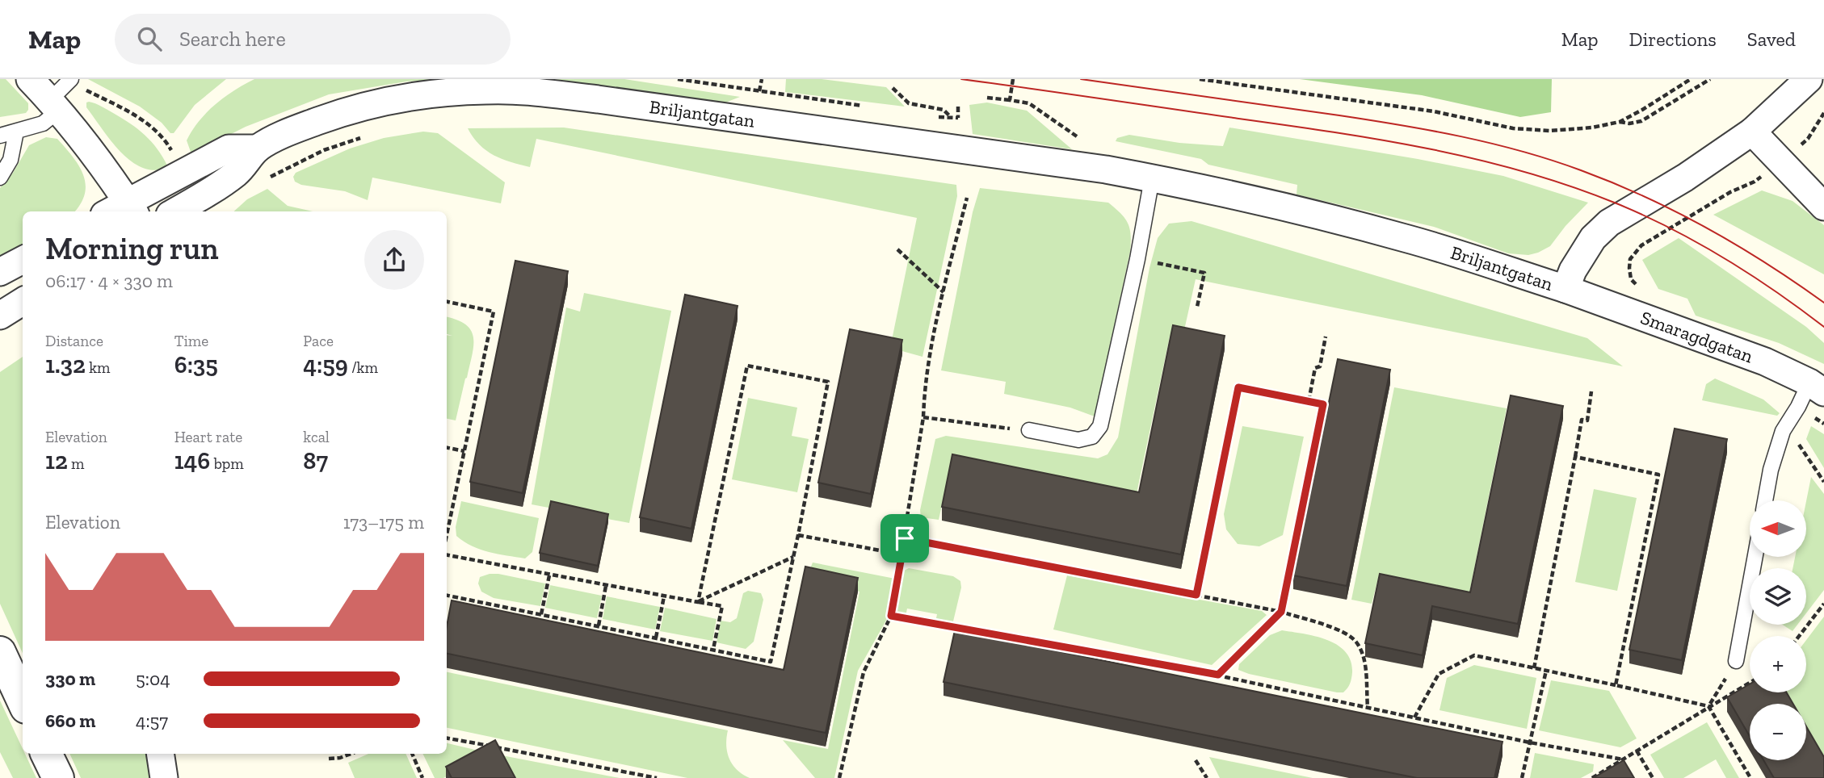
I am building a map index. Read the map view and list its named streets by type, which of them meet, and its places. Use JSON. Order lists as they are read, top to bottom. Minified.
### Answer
{"streets":{"street":["Briljantgatan","Smaragdgatan"]},"crossings":[["Briljantgatan","Smaragdgatan"]],"north":"left","page":{"header":"Map","search":"Search here","nav":["Map","Directions","Saved"],"heading":["Morning run","06:17 · 4 × 330 m"],"stats":[["Distance","1.32 km"],["Time","6:35"],["Pace","4:59 /km"],["Elevation","12 m"],["Heart rate","146 bpm"],["kcal","87"]],"chart":["Elevation","173–175 m"],"map_buttons":["+","−"],"list":[{"name":"330 m","note":"5:04"},{"name":"660 m","note":"4:57"}]}}
